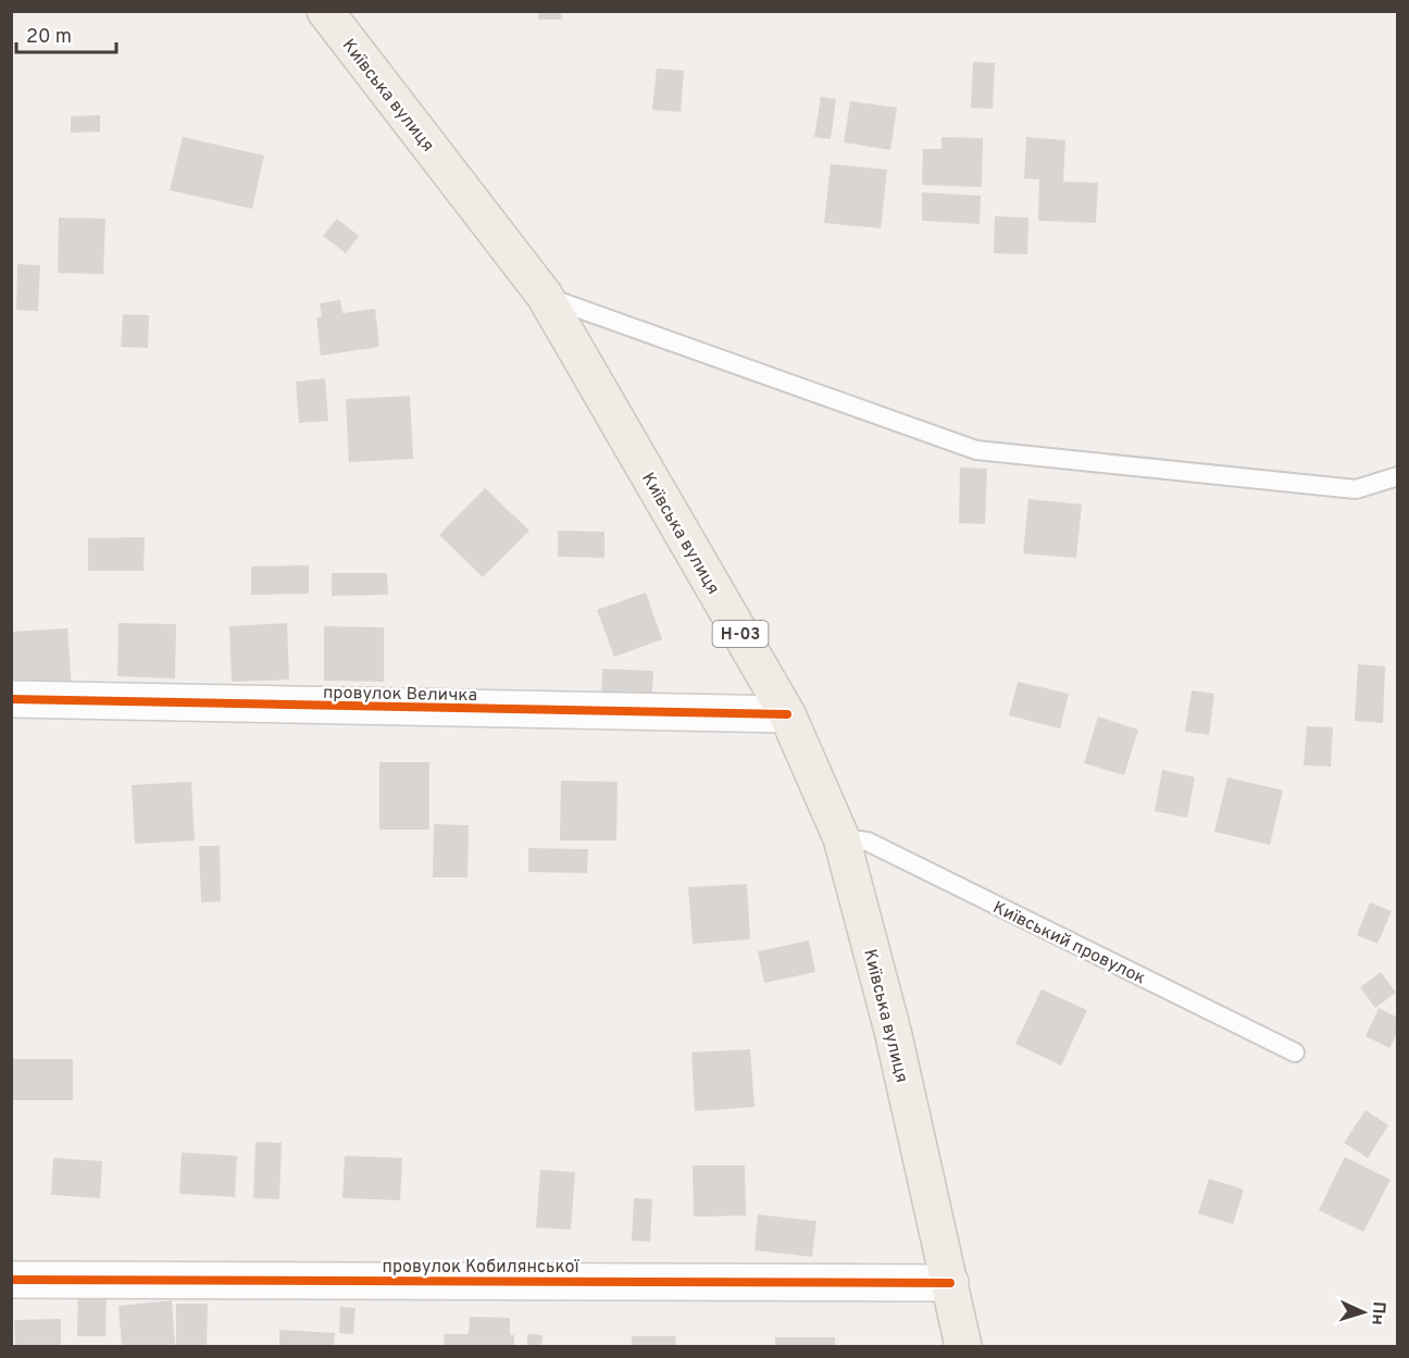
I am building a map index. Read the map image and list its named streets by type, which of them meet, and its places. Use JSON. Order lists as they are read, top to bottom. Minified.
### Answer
{"streets":{"main road":["Київська вулиця","Н-03"],"street":["провулок Величка","провулок Кобилянської"],"lane":["Київський провулок"]},"crossings":[["Київська вулиця","провулок Величка"],["Київська вулиця","Київський провулок"],["Київська вулиця","провулок Кобилянської"]],"scale_bar":"20 m","north":"right"}
